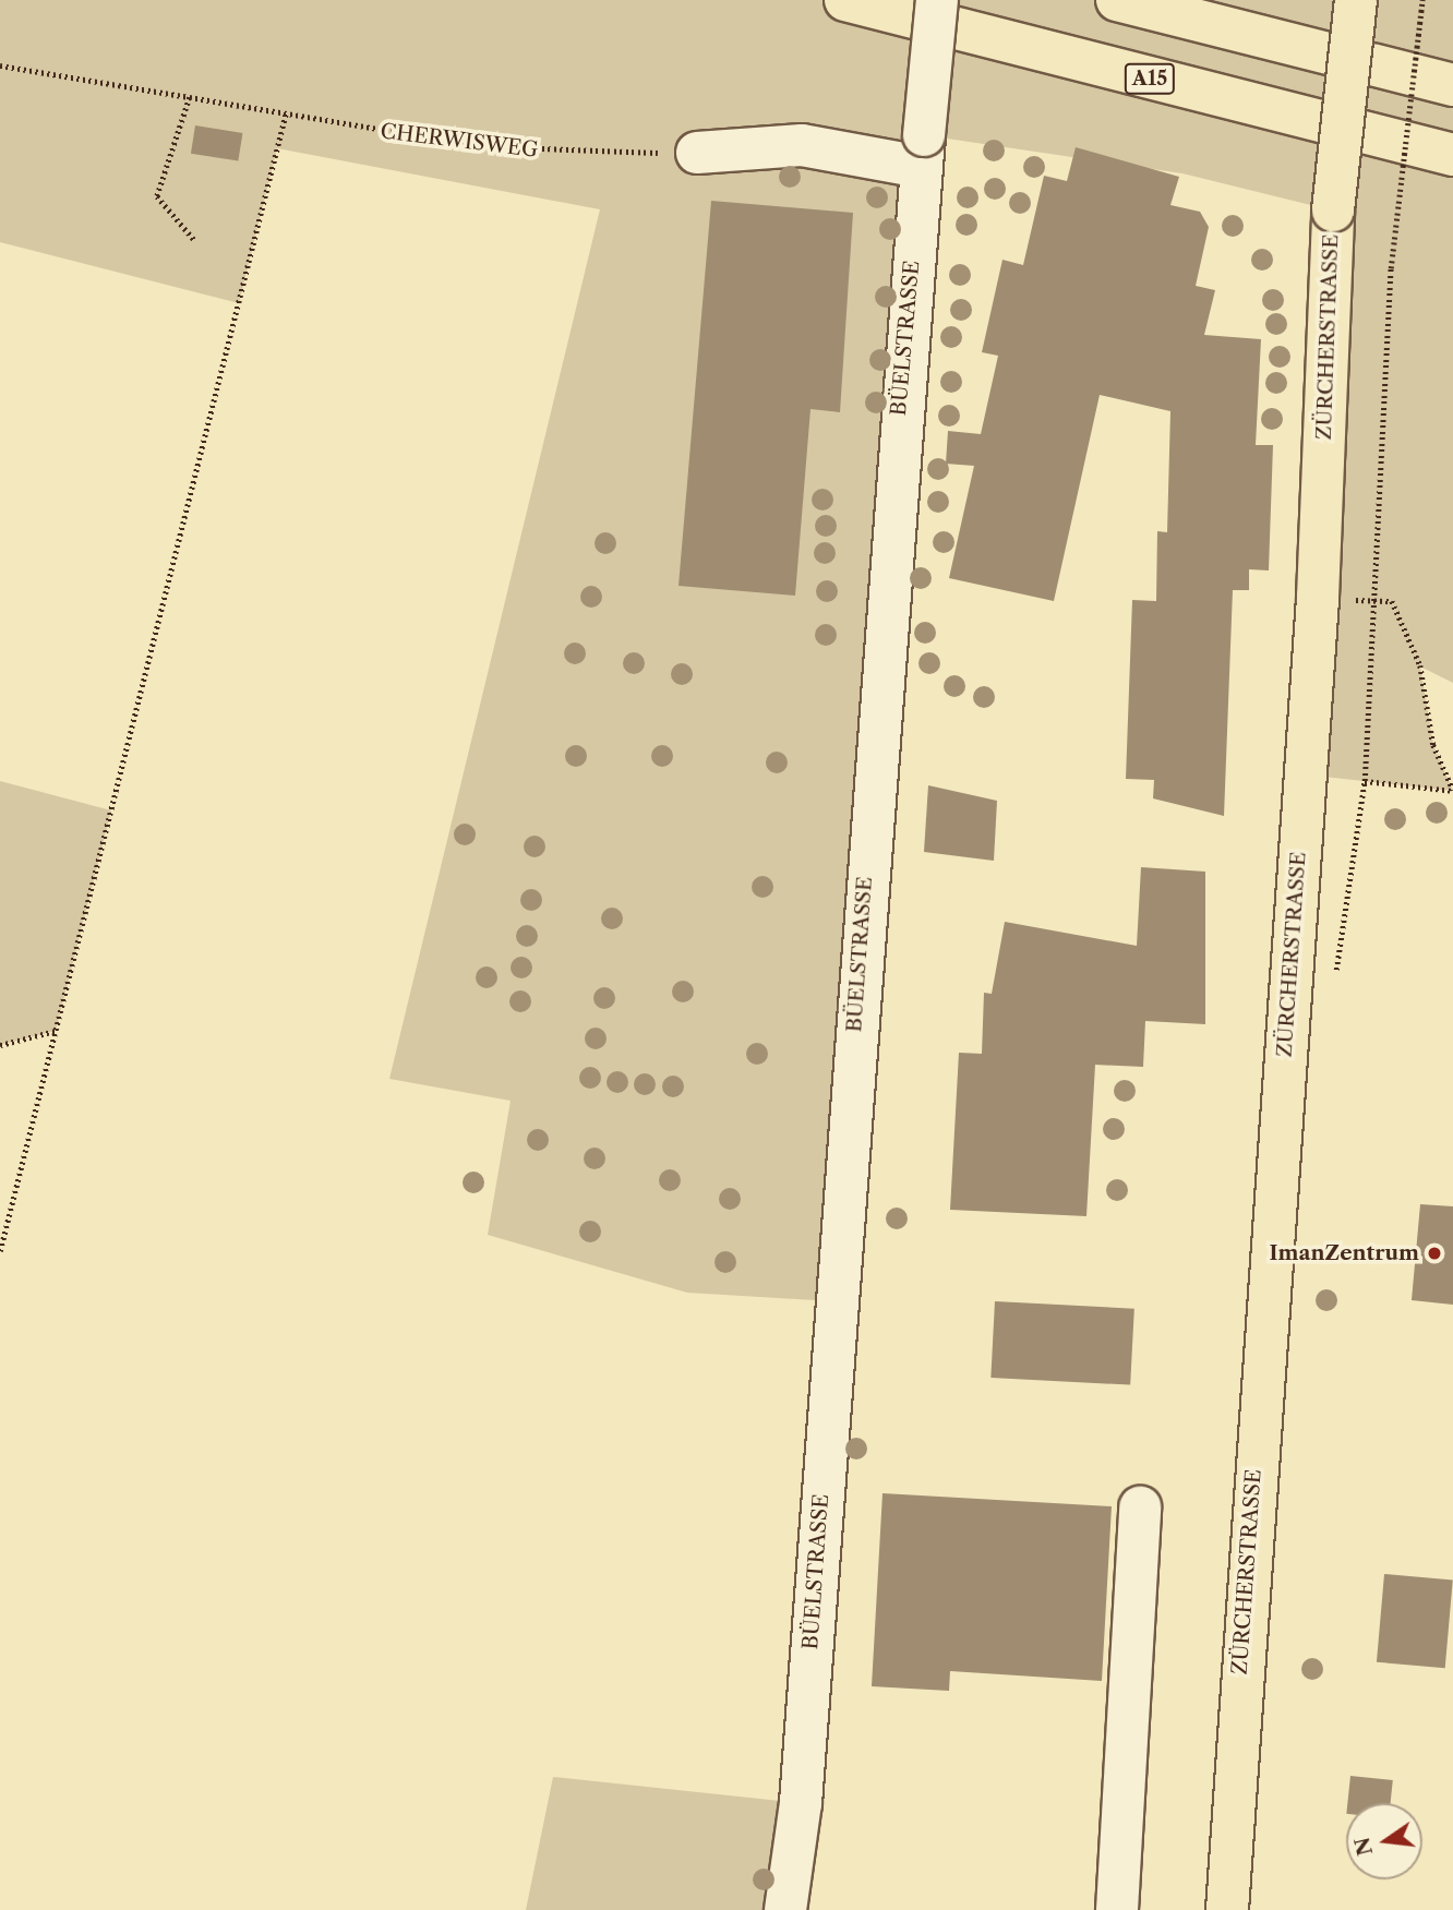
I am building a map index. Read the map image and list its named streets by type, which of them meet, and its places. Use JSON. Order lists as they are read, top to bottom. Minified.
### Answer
{"streets":{"main road":["A15","ZÜRCHERSTRASSE"],"street":["BÜELSTRASSE"],"path":["CHERWISWEG"]},"places":["ImanZentrum"],"north":"left"}
